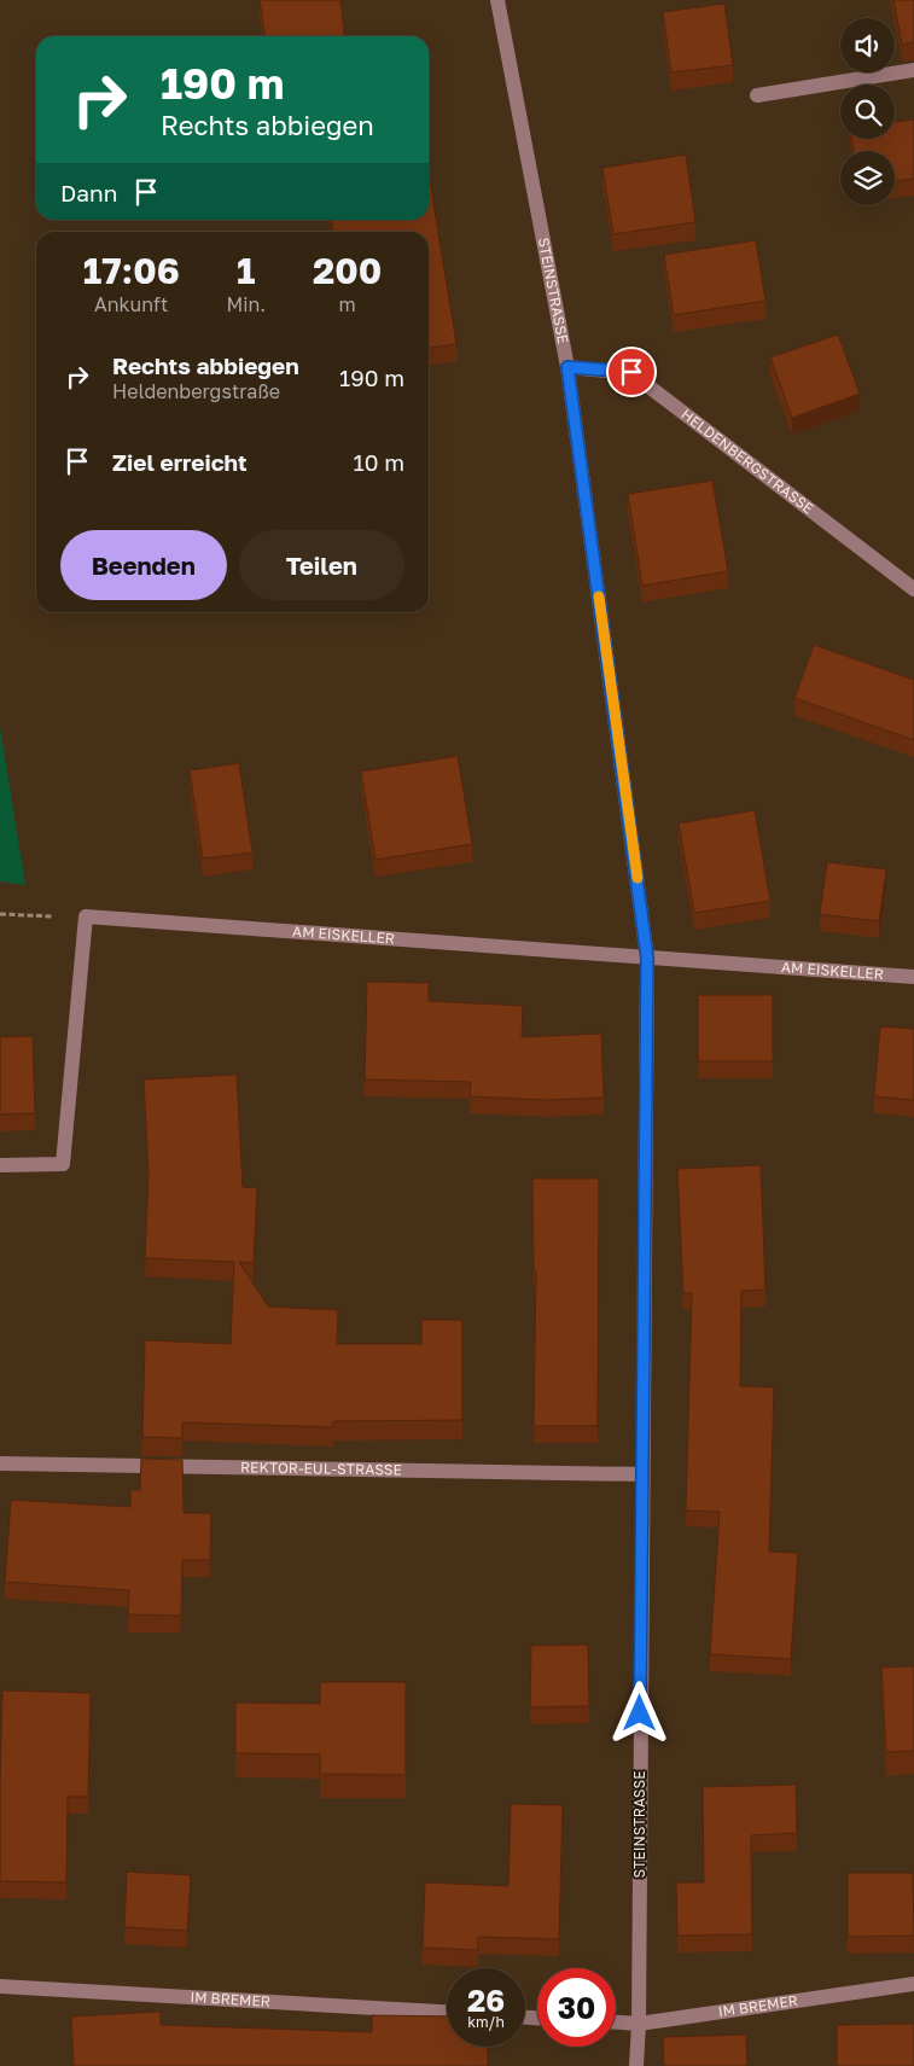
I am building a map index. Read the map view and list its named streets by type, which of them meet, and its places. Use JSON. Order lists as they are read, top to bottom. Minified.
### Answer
{"streets":{"street":["STEINSTRASSE","HELDENBERGSTRASSE","AM EISKELLER","REKTOR-EUL-STRASSE","IM BREMER"]},"crossings":[["STEINSTRASSE","HELDENBERGSTRASSE"],["STEINSTRASSE","AM EISKELLER"],["STEINSTRASSE","REKTOR-EUL-STRASSE"],["STEINSTRASSE","IM BREMER"]],"page":{"turn":["190 m","Rechts abbiegen"],"then":"Dann","eta":["17:06","Ankunft","1","Min.","200","m"],"list":[{"name":"Rechts abbiegen","note":"Heldenbergstraße","value":"190 m"},{"name":"Ziel erreicht","value":"10 m"}],"buttons":["Beenden","Teilen"],"speed":"26 km/h","limit":"30"}}
